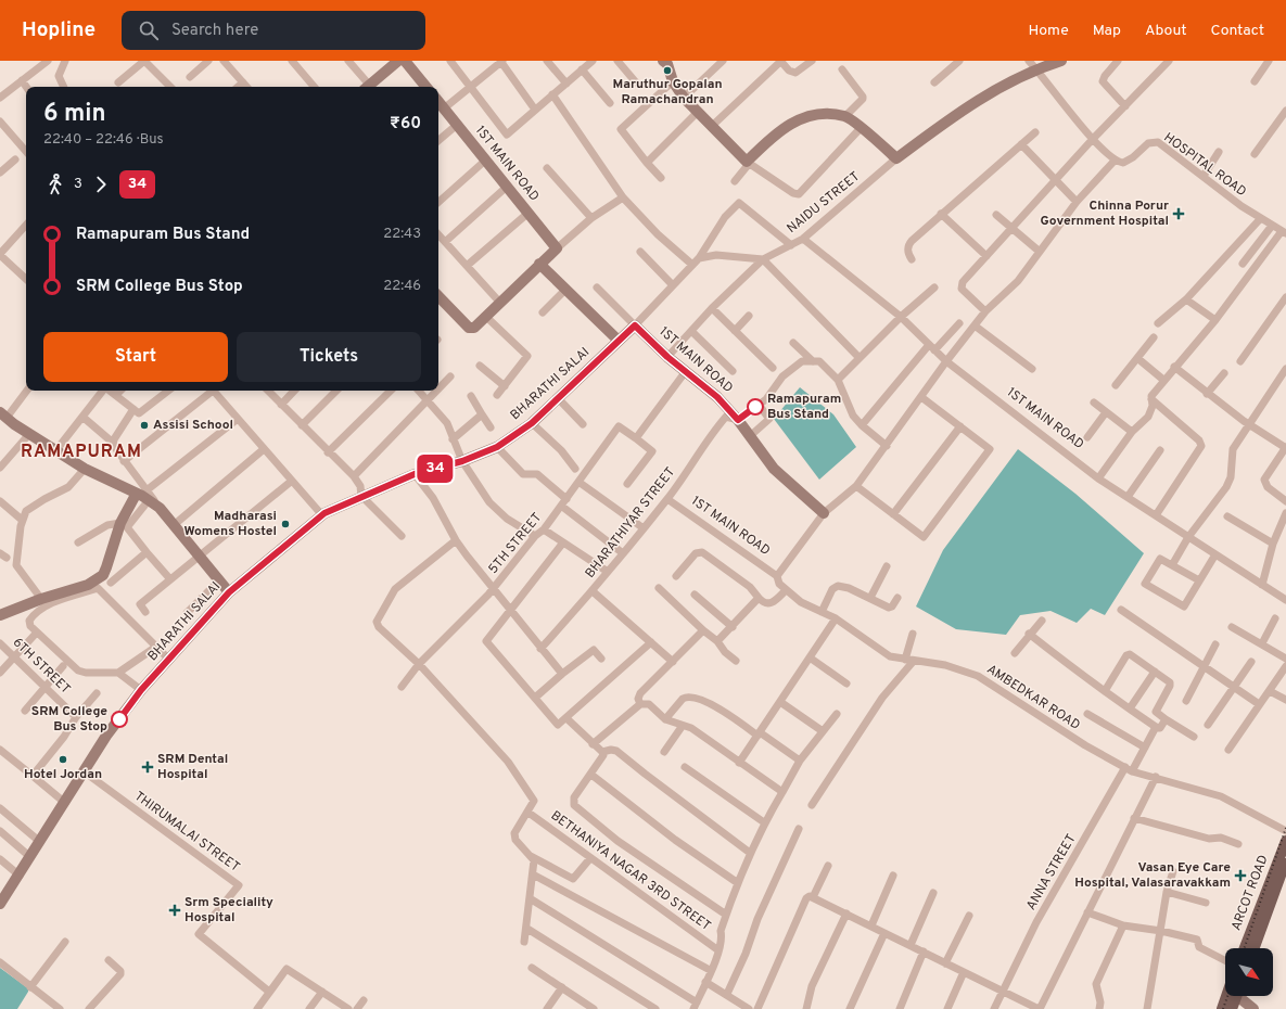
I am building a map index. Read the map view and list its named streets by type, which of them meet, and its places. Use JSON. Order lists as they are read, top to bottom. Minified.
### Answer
{"streets":{"main road":["ARCOT ROAD"],"street":["1ST MAIN ROAD","HOSPITAL ROAD","NAIDU STREET","BHARATHI SALAI","BHARATHIYAR STREET","5TH STREET","6TH STREET","AMBEDKAR ROAD","THIRUMALAI STREET","BETHANIYA NAGAR 3RD STREET","ANNA STREET"]},"crossings":[["1ST MAIN ROAD","NAIDU STREET"],["1ST MAIN ROAD","BHARATHI SALAI"],["1ST MAIN ROAD","BHARATHIYAR STREET"],["1ST MAIN ROAD","AMBEDKAR ROAD"],["BHARATHI SALAI","THIRUMALAI STREET"],["AMBEDKAR ROAD","ANNA STREET"]],"districts":["RAMAPURAM"],"places":{"other":["Maruthur Gopalan Ramachandran","Ramapuram Bus Stand","Assisi School","Madharasi Womens Hostel","SRM College Bus Stop","Hotel Jordan"],"health":["Chinna Porur Government Hospital","SRM Dental Hospital","Vasan Eye Care Hospital, Valasaravakkam","Srm Speciality Hospital"]},"lines":["bus line 34"],"north":"bottom right","page":{"header":"Hopline","search":"Search here","nav":["Home","Map","About","Contact"],"on_map":"34","heading":["6 min","22:40 – 22:46 · Bus","₹60"],"legs":["3","34"],"list":[{"name":"Ramapuram Bus Stand","value":"22:43"},{"name":"SRM College Bus Stop","value":"22:46"}],"buttons":["Start","Tickets"]}}
